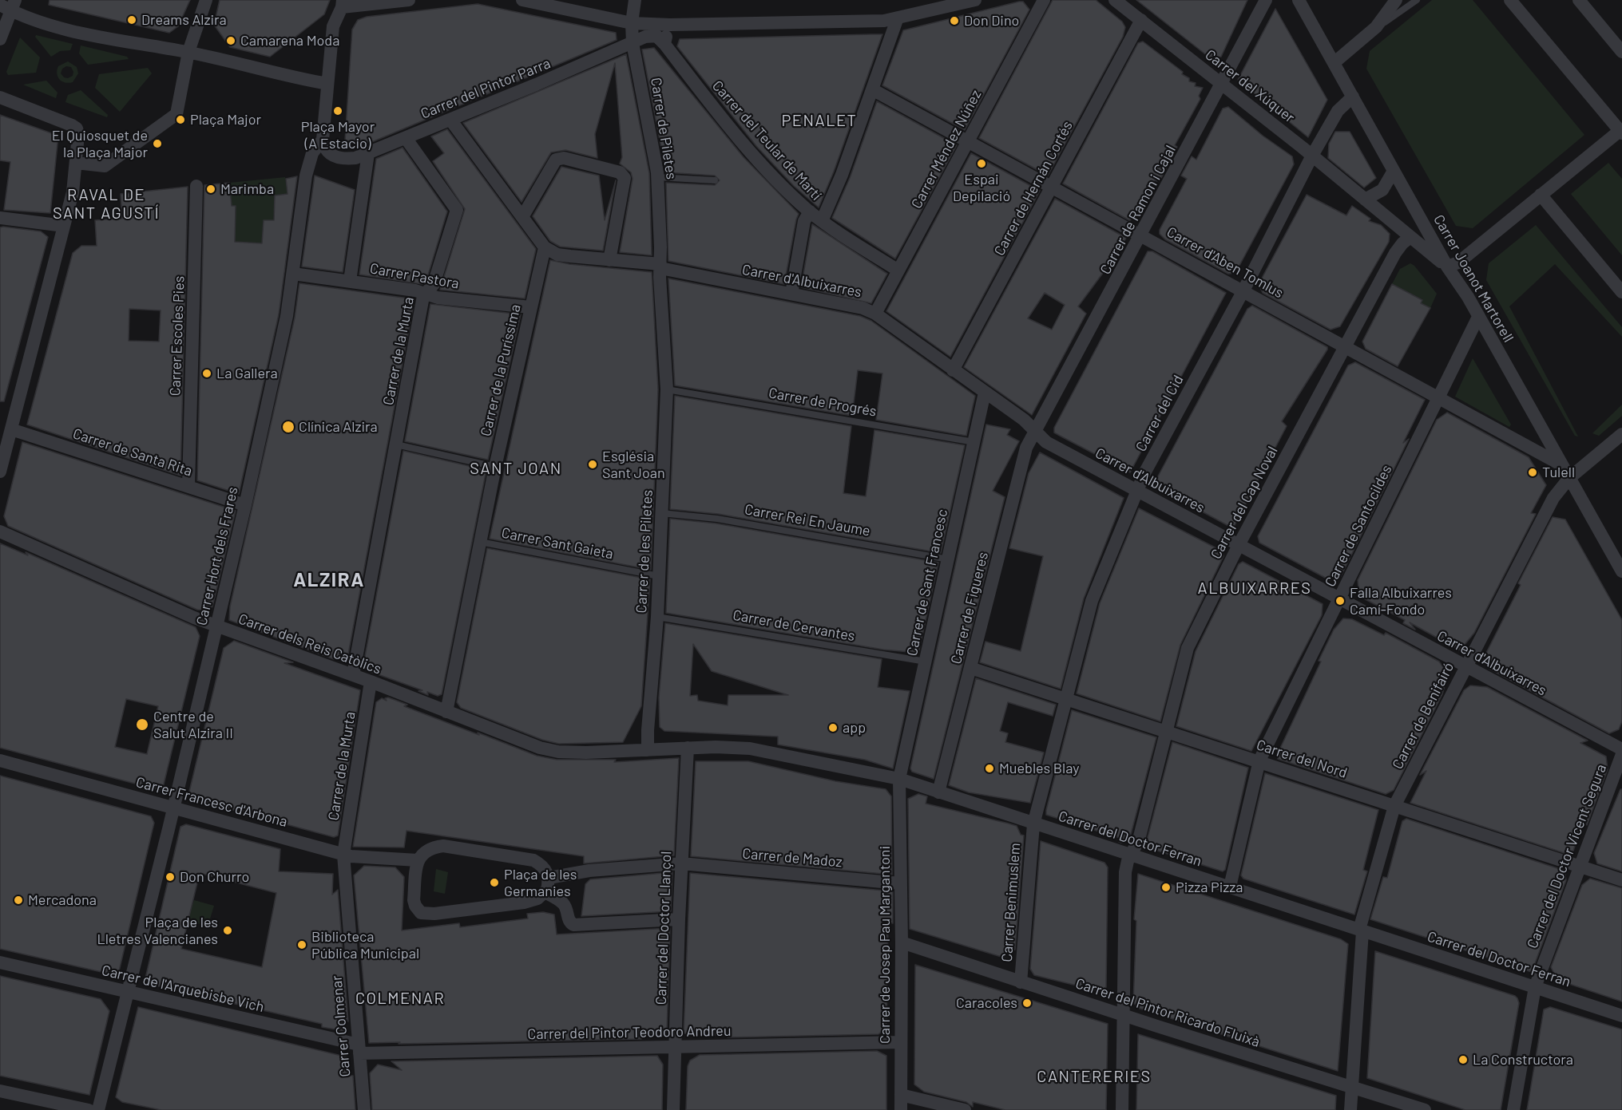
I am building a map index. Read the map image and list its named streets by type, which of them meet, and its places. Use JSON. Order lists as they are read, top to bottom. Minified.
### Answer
{"streets":{"street":["Carrer del Xúquer","Carrer del Pintor Parra","Carrer de Piletes","Carrer del Teular de Martí","Carrer Méndez Núñez","Carrer de Hernán Cortés","Carrer de Ramon i Cajal","Carrer d'Aben Tomlus","Carrer Pastora","Carrer Joanot Martorell","Carrer d'Albuixarres","Carrer Escoles Pies","Carrer de la Murta","Carrer de la Puríssima","Carrer del Cid","Carrer de Santa Rita","Carrer del Cap Noval","Carrer de Santocildes","Carrer de les Piletes","Carrer Hort dels Frares","Carrer de Sant Francesc","Carrer de Figueres","Carrer dels Reis Catòlics","Carrer de Benifairó","Carrer del Nord","Carrer Francesc d'Arbona","Carrer del Doctor Ferran","Carrer del Doctor Vicent Segura","Carrer de Madoz","Carrer Benimuslem","Carrer del Doctor Llançol","Carrer de Josep Pau Margantoni","Carrer de l'Arquebisbe Vich","Carrer del Pintor Ricardo Fluixà","Carrer Colmenar","Carrer del Pintor Teodoro Andreu"],"lane":["Carrer de Progrés","Carrer Rei En Jaume","Carrer Sant Gaieta","Carrer de Cervantes"]},"crossings":[["Carrer del Xúquer","Carrer de Hernán Cortés"],["Carrer del Xúquer","Carrer de Ramon i Cajal"],["Carrer del Xúquer","Carrer Joanot Martorell"],["Carrer del Xúquer","Carrer del Cid"],["Carrer del Xúquer","Carrer del Cap Noval"],["Carrer del Pintor Parra","Carrer de Piletes"],["Carrer del Pintor Parra","Carrer del Teular de Martí"],["Carrer del Pintor Parra","Carrer de la Murta"],["Carrer del Pintor Parra","Carrer Hort dels Frares"],["Carrer de Piletes","Carrer d'Albuixarres"],["Carrer de Piletes","Carrer de les Piletes"],["Carrer del Teular de Martí","Carrer Méndez Núñez"],["Carrer Méndez Núñez","Carrer d'Aben Tomlus"],["Carrer Méndez Núñez","Carrer d'Albuixarres"],["Carrer de Hernán Cortés","Carrer d'Aben Tomlus"],["Carrer de Hernán Cortés","Carrer d'Albuixarres"],["Carrer de Ramon i Cajal","Carrer d'Aben Tomlus"],["Carrer de Ramon i Cajal","Carrer d'Albuixarres"],["Carrer de Ramon i Cajal","Carrer de Figueres"],["Carrer d'Aben Tomlus","Carrer Joanot Martorell"],["Carrer d'Aben Tomlus","Carrer del Cid"],["Carrer d'Aben Tomlus","Carrer del Cap Noval"],["Carrer d'Aben Tomlus","Carrer de Santocildes"],["Carrer Pastora","Carrer de la Murta"],["Carrer Pastora","Carrer de la Puríssima"],["Carrer Pastora","Carrer Hort dels Frares"],["Carrer Joanot Martorell","Carrer del Cid"],["Carrer Joanot Martorell","Carrer de Santocildes"],["Carrer Joanot Martorell","Carrer de Benifairó"],["Carrer d'Albuixarres","Carrer de la Puríssima"],["Carrer d'Albuixarres","Carrer del Cid"],["Carrer d'Albuixarres","Carrer del Cap Noval"],["Carrer d'Albuixarres","Carrer de Santocildes"],["Carrer d'Albuixarres","Carrer de les Piletes"],["Carrer d'Albuixarres","Carrer de Sant Francesc"],["Carrer d'Albuixarres","Carrer de Figueres"],["Carrer d'Albuixarres","Carrer de Benifairó"],["Carrer Escoles Pies","Carrer de Santa Rita"],["Carrer de la Murta","Carrer dels Reis Catòlics"],["Carrer de la Murta","Carrer Francesc d'Arbona"],["Carrer de la Murta","Carrer Colmenar"],["Carrer de la Puríssima","Carrer Sant Gaieta"],["Carrer de la Puríssima","Carrer dels Reis Catòlics"],["Carrer de Progrés","Carrer de les Piletes"],["Carrer de Progrés","Carrer de Sant Francesc"],["Carrer del Cid","Carrer del Nord"],["Carrer del Cid","Carrer del Doctor Ferran"],["Carrer del Cid","Carrer Benimuslem"],["Carrer de Santa Rita","Carrer Hort dels Frares"],["Carrer del Cap Noval","Carrer del Nord"],["Carrer del Cap Noval","Carrer del Doctor Ferran"],["Carrer del Cap Noval","Carrer del Pintor Ricardo Fluixà"],["Carrer Rei En Jaume","Carrer de les Piletes"],["Carrer Rei En Jaume","Carrer de Sant Francesc"],["Carrer de Santocildes","Carrer del Nord"],["Carrer de Santocildes","Carrer del Doctor Ferran"],["Carrer Sant Gaieta","Carrer de les Piletes"],["Carrer de les Piletes","Carrer de Cervantes"],["Carrer de les Piletes","Carrer del Doctor Ferran"],["Carrer Hort dels Frares","Carrer dels Reis Catòlics"],["Carrer Hort dels Frares","Carrer Francesc d'Arbona"],["Carrer Hort dels Frares","Carrer de l'Arquebisbe Vich"],["Carrer de Sant Francesc","Carrer de Cervantes"],["Carrer de Sant Francesc","Carrer del Doctor Ferran"],["Carrer de Sant Francesc","Carrer de Josep Pau Margantoni"],["Carrer de Figueres","Carrer del Nord"],["Carrer de Figueres","Carrer del Doctor Ferran"],["Carrer dels Reis Catòlics","Carrer del Doctor Ferran"],["Carrer de Benifairó","Carrer del Nord"],["Carrer de Benifairó","Carrer del Doctor Ferran"],["Carrer de Benifairó","Carrer del Pintor Ricardo Fluixà"],["Carrer del Nord","Carrer del Doctor Vicent Segura"],["Carrer Francesc d'Arbona","Carrer Colmenar"],["Carrer del Doctor Ferran","Carrer del Doctor Vicent Segura"],["Carrer del Doctor Ferran","Carrer Benimuslem"],["Carrer del Doctor Ferran","Carrer del Doctor Llançol"],["Carrer del Doctor Ferran","Carrer de Josep Pau Margantoni"],["Carrer de Madoz","Carrer del Doctor Llançol"],["Carrer de Madoz","Carrer de Josep Pau Margantoni"],["Carrer Benimuslem","Carrer del Pintor Ricardo Fluixà"],["Carrer del Doctor Llançol","Carrer del Pintor Teodoro Andreu"],["Carrer de Josep Pau Margantoni","Carrer del Pintor Ricardo Fluixà"],["Carrer de Josep Pau Margantoni","Carrer del Pintor Teodoro Andreu"],["Carrer de l'Arquebisbe Vich","Carrer Colmenar"],["Carrer de l'Arquebisbe Vich","Carrer del Pintor Teodoro Andreu"],["Carrer Colmenar","Carrer del Pintor Teodoro Andreu"]],"districts":["PENALET","RAVAL DE SANT AGUSTÍ","SANT JOAN","ALZIRA","ALBUIXARRES","COLMENAR","CANTERERIES"],"places":["Dreams Alzira","Don Dino","Camarena Moda","Plaça Mayor (A Estacio)","Plaça Major","El Quiosquet de la Plaça Major","Espai Depilació","Marimba","La Gallera","Clínica Alzira","Església Sant Joan","Tulell","Falla Albuixarres Camí-Fondo","Centre de Salut Alzira II","app","Muebles Blay","Don Churro","Plaça de les Germanies","Pizza Pizza","Mercadona","Plaça de les Lletres Valencianes","Biblioteca Pública Municipal","Caracoles","La Constructora"]}
